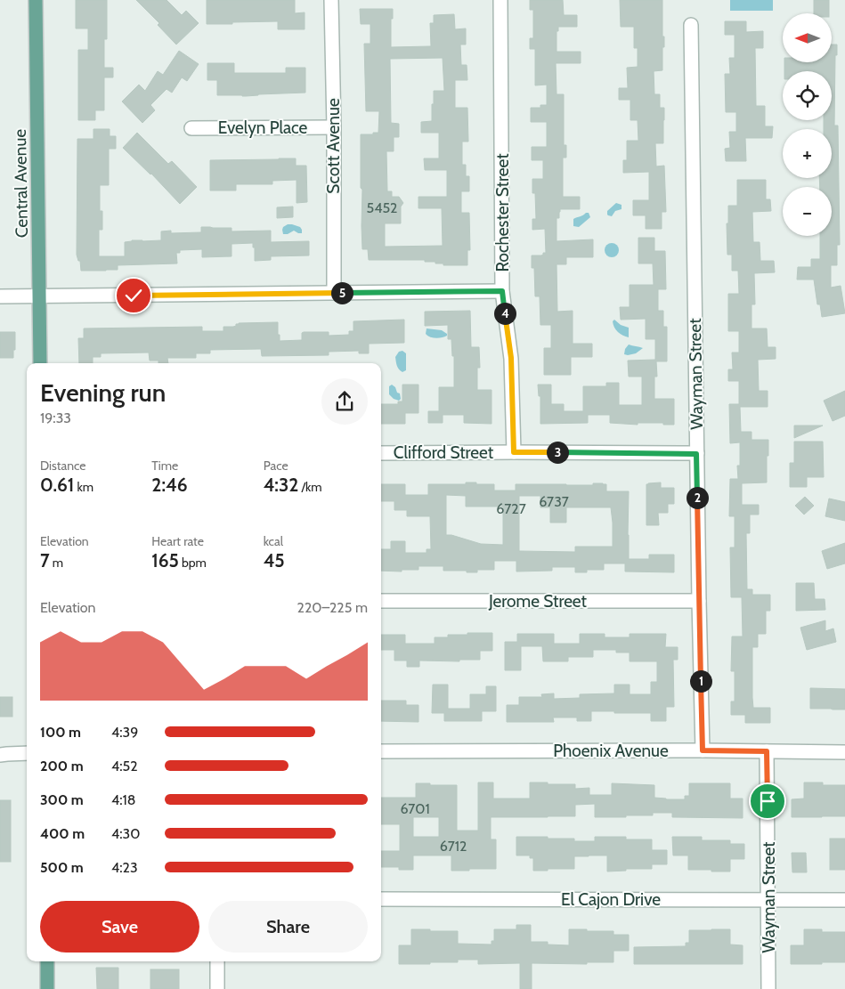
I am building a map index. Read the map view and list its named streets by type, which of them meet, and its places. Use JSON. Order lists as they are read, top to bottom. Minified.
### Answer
{"streets":{"main road":["Central Avenue"],"street":["Evelyn Place","Scott Avenue","Rochester Street","Wayman Street","Clifford Street","Jerome Street","Phoenix Avenue","El Cajon Drive"]},"crossings":[["Evelyn Place","Scott Avenue"],["Rochester Street","Clifford Street"],["Wayman Street","Clifford Street"],["Wayman Street","Jerome Street"],["Wayman Street","Phoenix Avenue"],["Wayman Street","El Cajon Drive"]],"house_numbers":["5452","6737","6727","6701","6712"],"north":"left","page":{"map_buttons":["+","−"],"pins":["5","4","3","2","1"],"heading":["Evening run","19:33"],"stats":[["Distance","0.61 km"],["Time","2:46"],["Pace","4:32 /km"],["Elevation","7 m"],["Heart rate","165 bpm"],["kcal","45"]],"chart":["Elevation","220–225 m"],"list":[{"name":"100 m","note":"4:39"},{"name":"200 m","note":"4:52"},{"name":"300 m","note":"4:18"},{"name":"400 m","note":"4:30"},{"name":"500 m","note":"4:23"}],"buttons":["Save","Share"]}}
